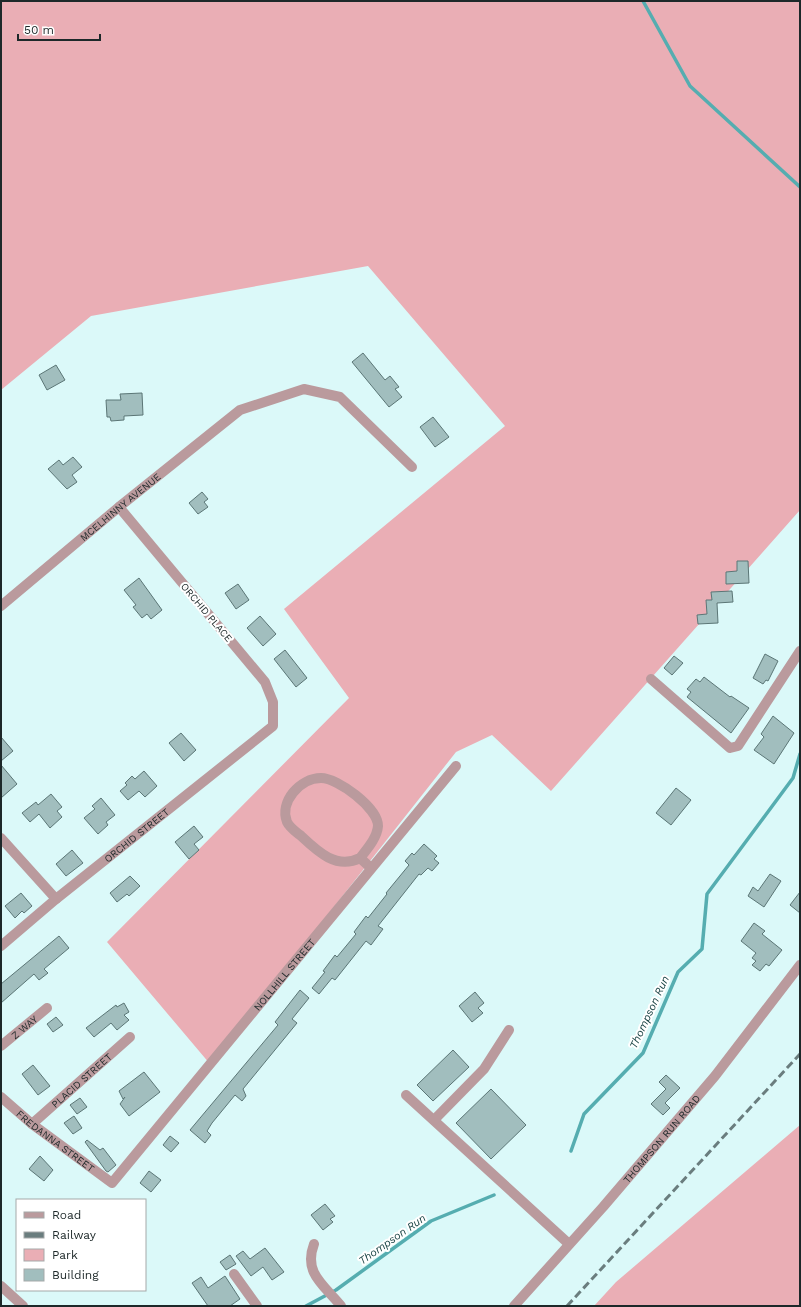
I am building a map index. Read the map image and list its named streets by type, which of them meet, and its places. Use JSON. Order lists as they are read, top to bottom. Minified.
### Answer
{"streets":{"street":["MCELHINNY AVENUE","ORCHID PLACE","ORCHID STREET","NOLLHILL STREET","Z WAY","PLACID STREET","THOMPSON RUN ROAD","FREDANNA STREET"]},"crossings":[["MCELHINNY AVENUE","ORCHID PLACE"],["ORCHID PLACE","ORCHID STREET"],["NOLLHILL STREET","FREDANNA STREET"],["PLACID STREET","FREDANNA STREET"]],"water":["Thompson Run"],"legend":["Road","Railway","Park","Building"],"scale_bar":"50 m"}
